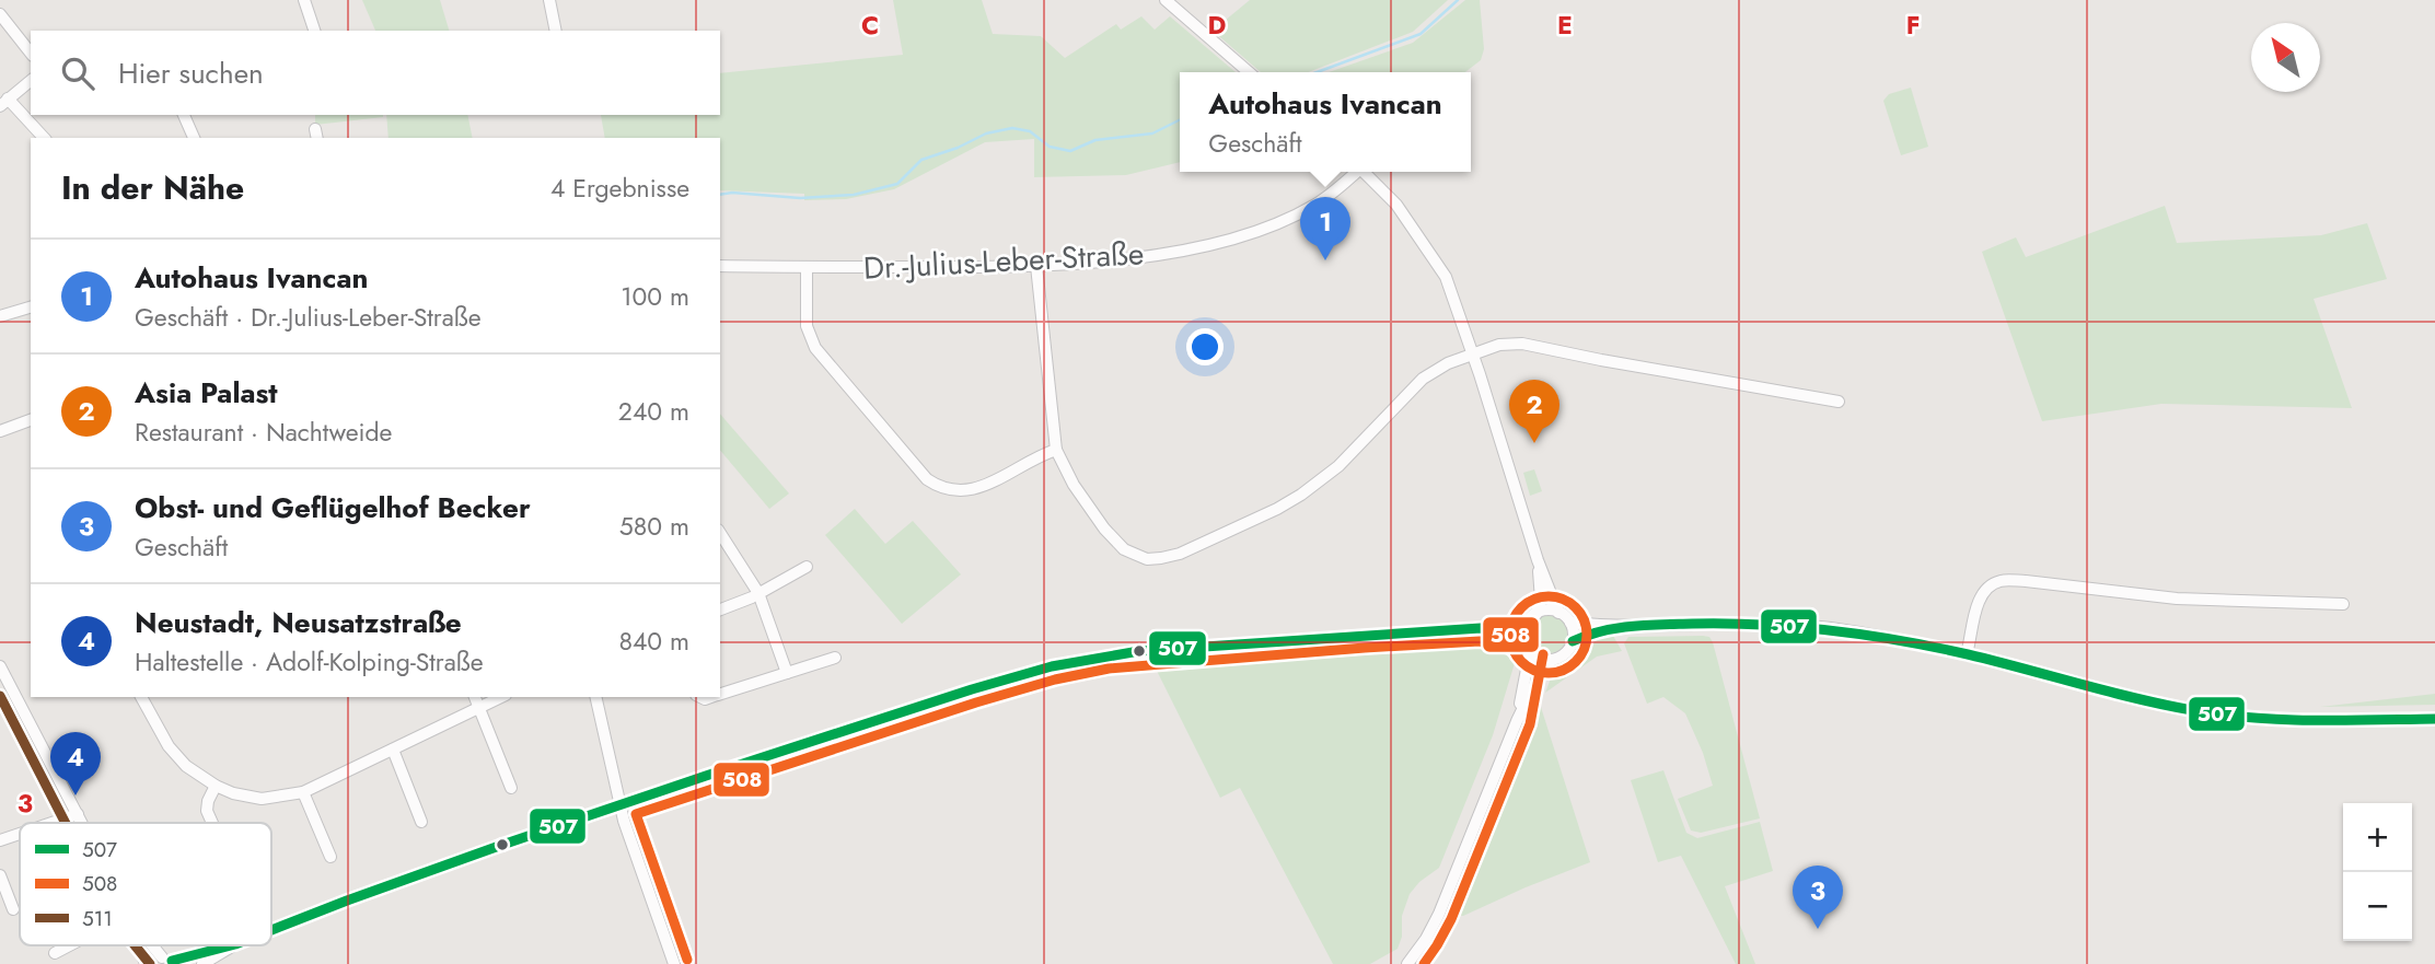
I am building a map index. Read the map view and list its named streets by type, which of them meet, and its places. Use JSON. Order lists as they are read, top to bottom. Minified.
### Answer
{"streets":{"street":["Dr.-Julius-Leber-Straße"]},"lines":["transit line 508","transit line 507","transit line 511"],"legend":["507","508","511"],"north":"top left","page":{"search":"Hier suchen","popup":["Autohaus Ivancan","Geschäft"],"heading":["In der Nähe","4 Ergebnisse"],"pins":["1","2","4","3"],"list":[{"mark":"1","name":"Autohaus Ivancan","note":"Geschäft · Dr.-Julius-Leber-Straße","value":"100 m"},{"mark":"2","name":"Asia Palast","note":"Restaurant · Nachtweide","value":"240 m"},{"mark":"3","name":"Obst- und Geflügelhof Becker","note":"Geschäft","value":"580 m"},{"mark":"4","name":"Neustadt, Neusatzstraße","note":"Haltestelle · Adolf-Kolping-Straße","value":"840 m"}],"map_buttons":["+","−"]},"grid":{"columns":["C","D","E","F"],"rows":["3"]}}
